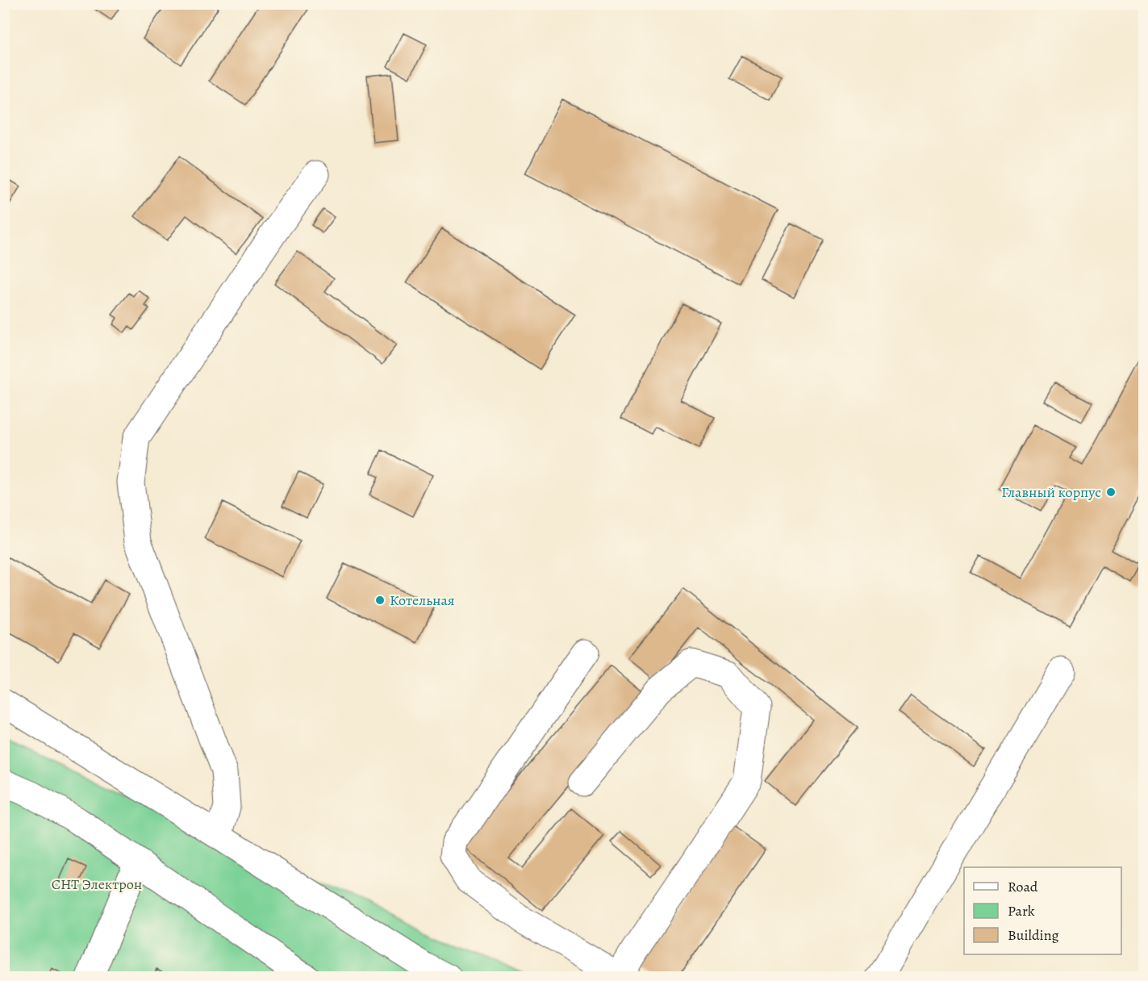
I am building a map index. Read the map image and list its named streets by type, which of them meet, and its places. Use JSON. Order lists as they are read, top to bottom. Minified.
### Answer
{"parks":["СНТ Электрон"],"places":["Главный корпус","Котельная"],"legend":["Road","Park","Building"]}
